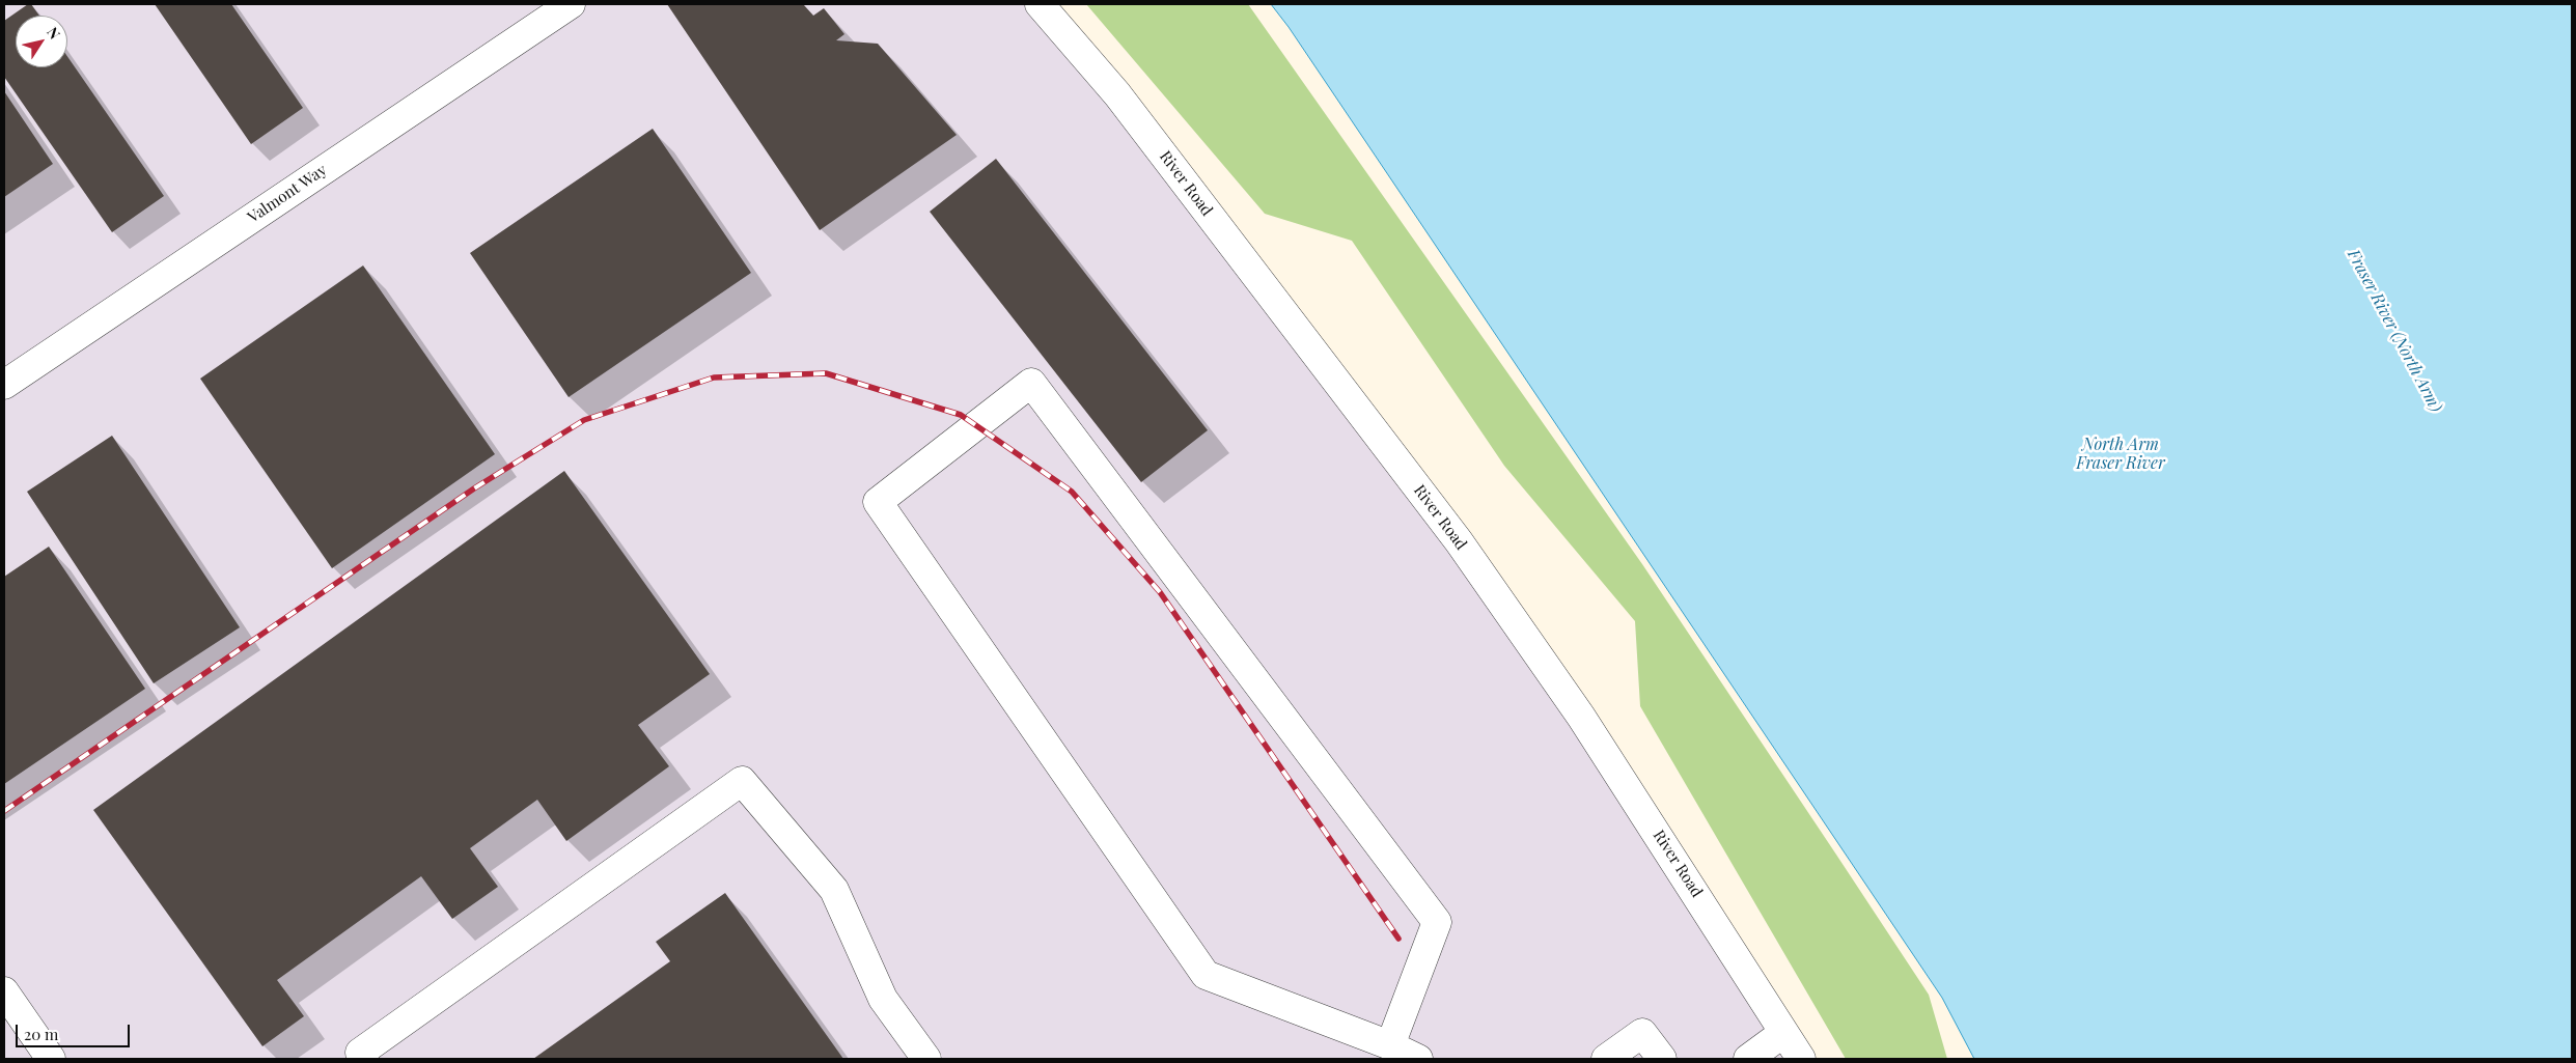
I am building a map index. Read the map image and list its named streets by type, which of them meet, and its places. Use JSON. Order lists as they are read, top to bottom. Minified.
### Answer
{"streets":{"street":["River Road","Valmont Way"]},"water":["Fraser River (North Arm)","North Arm Fraser River"],"scale_bar":"20 m","north":"top right"}
